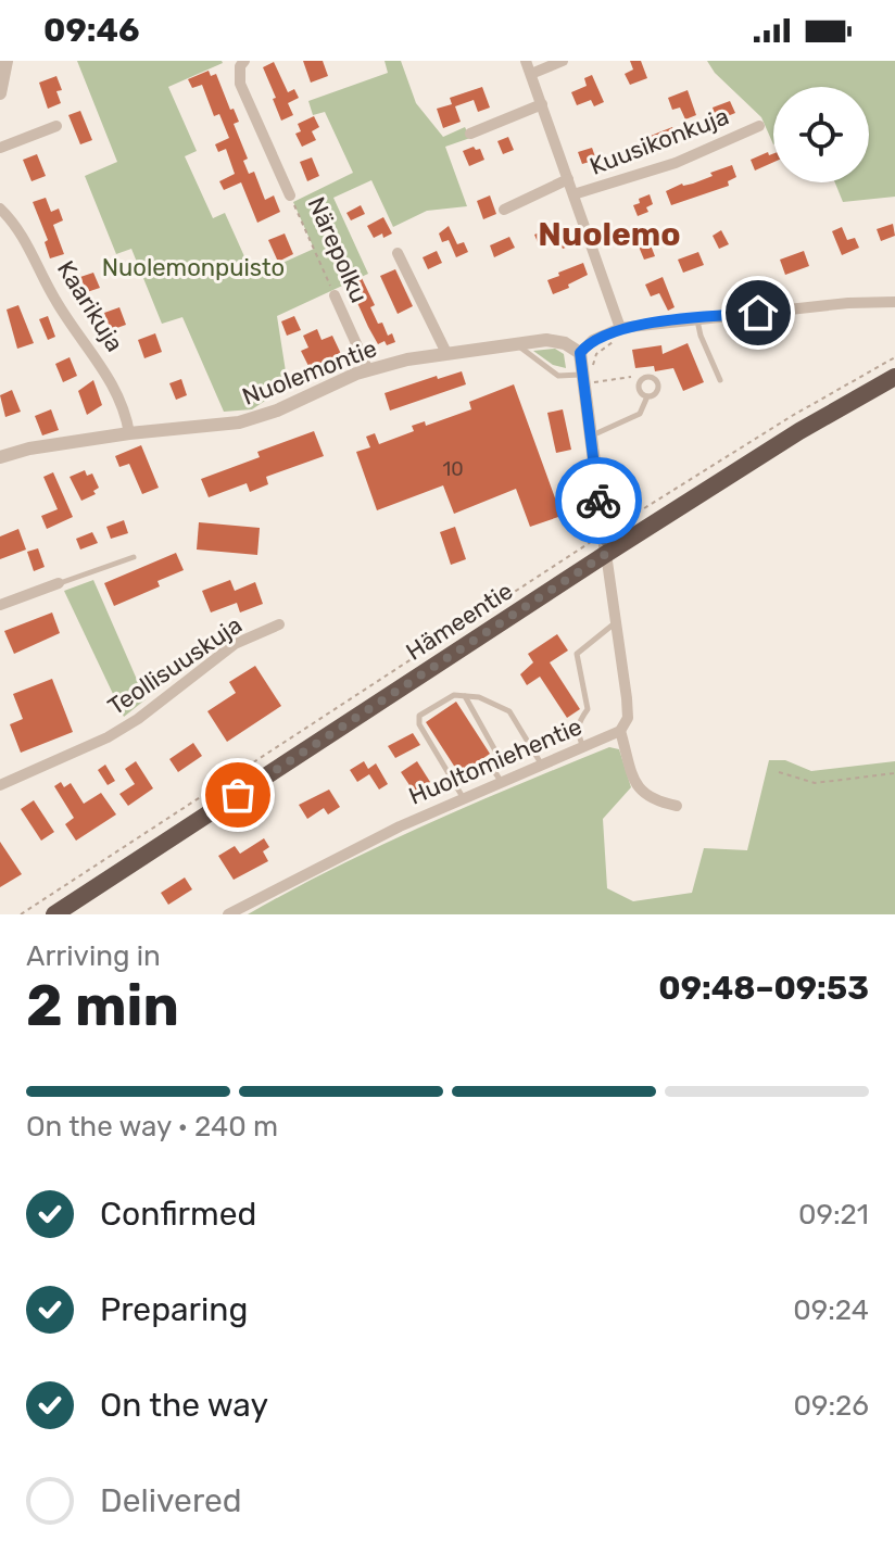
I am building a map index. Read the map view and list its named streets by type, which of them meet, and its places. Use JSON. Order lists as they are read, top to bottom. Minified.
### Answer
{"streets":{"highway":["Hämeentie"],"street":["Kuusikonkuja","Närepolku","Kaarikuja","Nuolemontie","Teollisuuskuja","Huoltomiehentie"]},"crossings":[["Närepolku","Nuolemontie"],["Kaarikuja","Nuolemontie"],["Hämeentie","Huoltomiehentie"]],"districts":["Nuolemo"],"parks":["Nuolemonpuisto"],"house_numbers":["10"],"page":{"status":"09:46","heading":["2 min","Arriving in","09:48–09:53"],"bar":"On the way · 240 m","list":[["Confirmed","09:21"],["Preparing","09:24"],["On the way","09:26"],"Delivered"]}}
